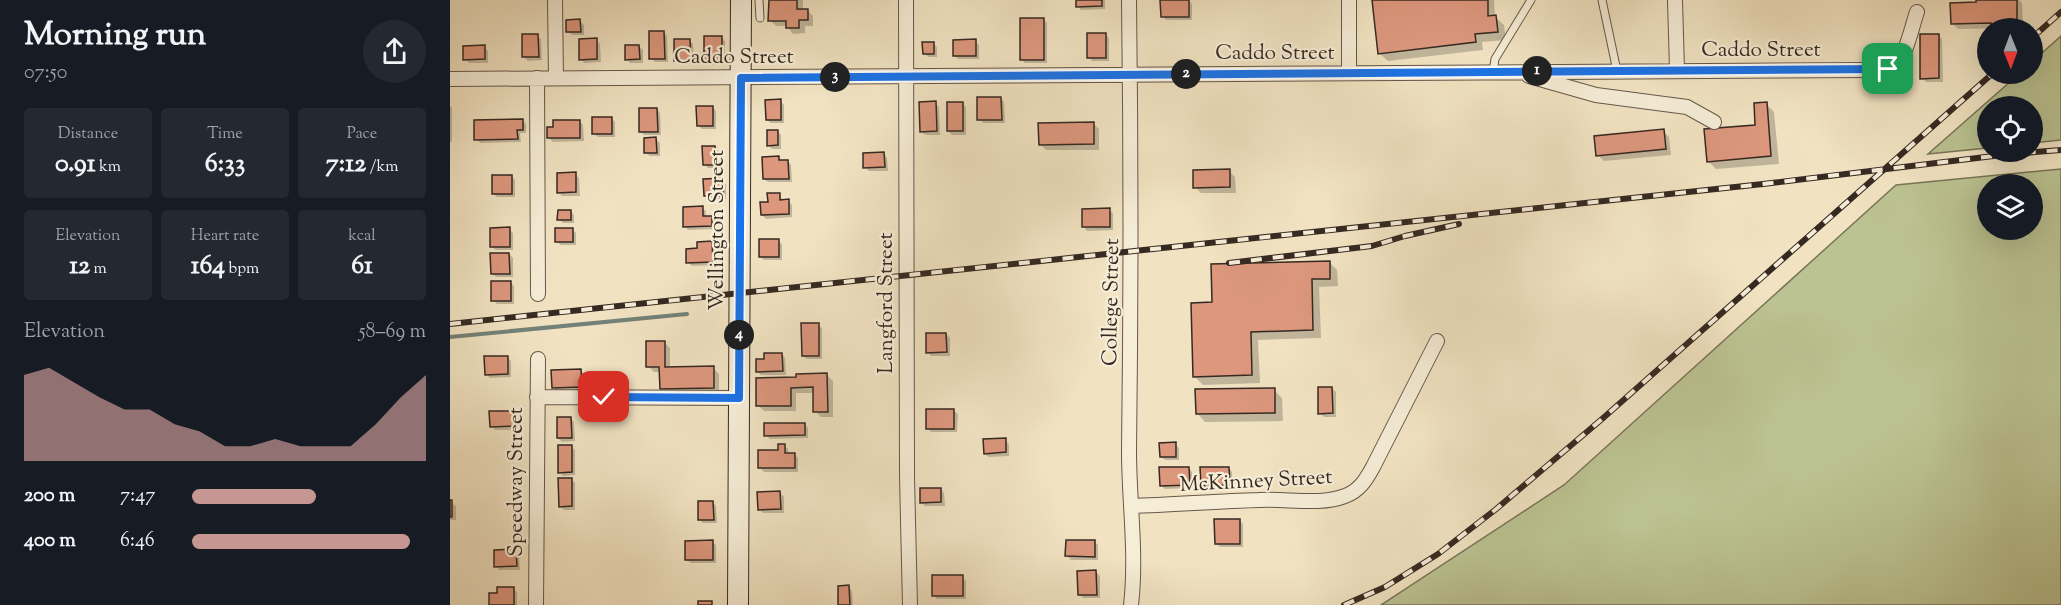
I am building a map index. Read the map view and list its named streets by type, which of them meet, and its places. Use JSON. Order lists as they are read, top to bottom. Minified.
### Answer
{"streets":{"street":["Caddo Street","Wellington Street","College Street","Langford Street","McKinney Street","Speedway Street"]},"crossings":[["Caddo Street","Wellington Street"],["Caddo Street","College Street"],["Caddo Street","Langford Street"],["College Street","McKinney Street"]],"north":"bottom","page":{"heading":["Morning run","07:50"],"pins":["1","2","3","4"],"stats":[["Distance","0.91 km"],["Time","6:33"],["Pace","7:12 /km"],["Elevation","12 m"],["Heart rate","164 bpm"],["kcal","61"]],"chart":["Elevation","58–69 m"],"list":[{"name":"200 m","note":"7:47"},{"name":"400 m","note":"6:46"}]}}
